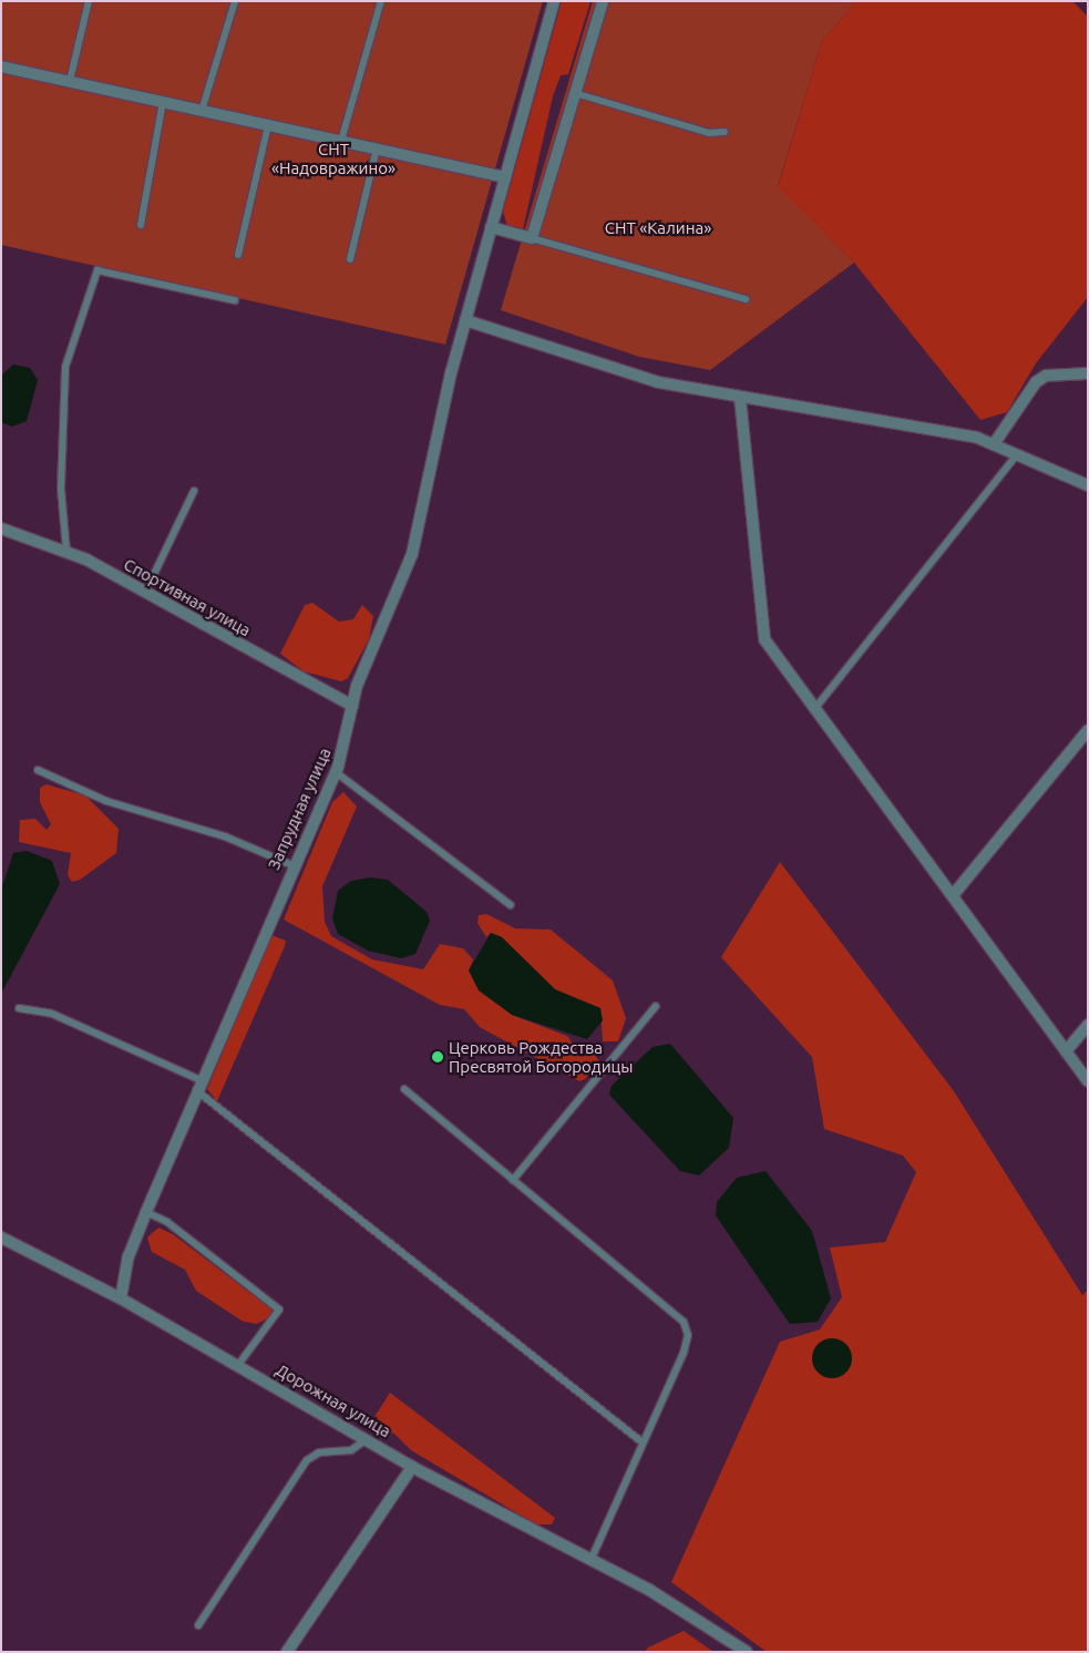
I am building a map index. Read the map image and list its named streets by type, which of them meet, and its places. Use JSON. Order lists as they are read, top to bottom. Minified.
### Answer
{"streets":{"street":["Спортивная улица","Запрудная улица","Дорожная улица"]},"crossings":[["Спортивная улица","Запрудная улица"],["Запрудная улица","Дорожная улица"]],"parks":["СНТ «Надовражино»","СНТ «Калина»"],"places":["Церковь Рождества Пресвятой Богородицы"]}
